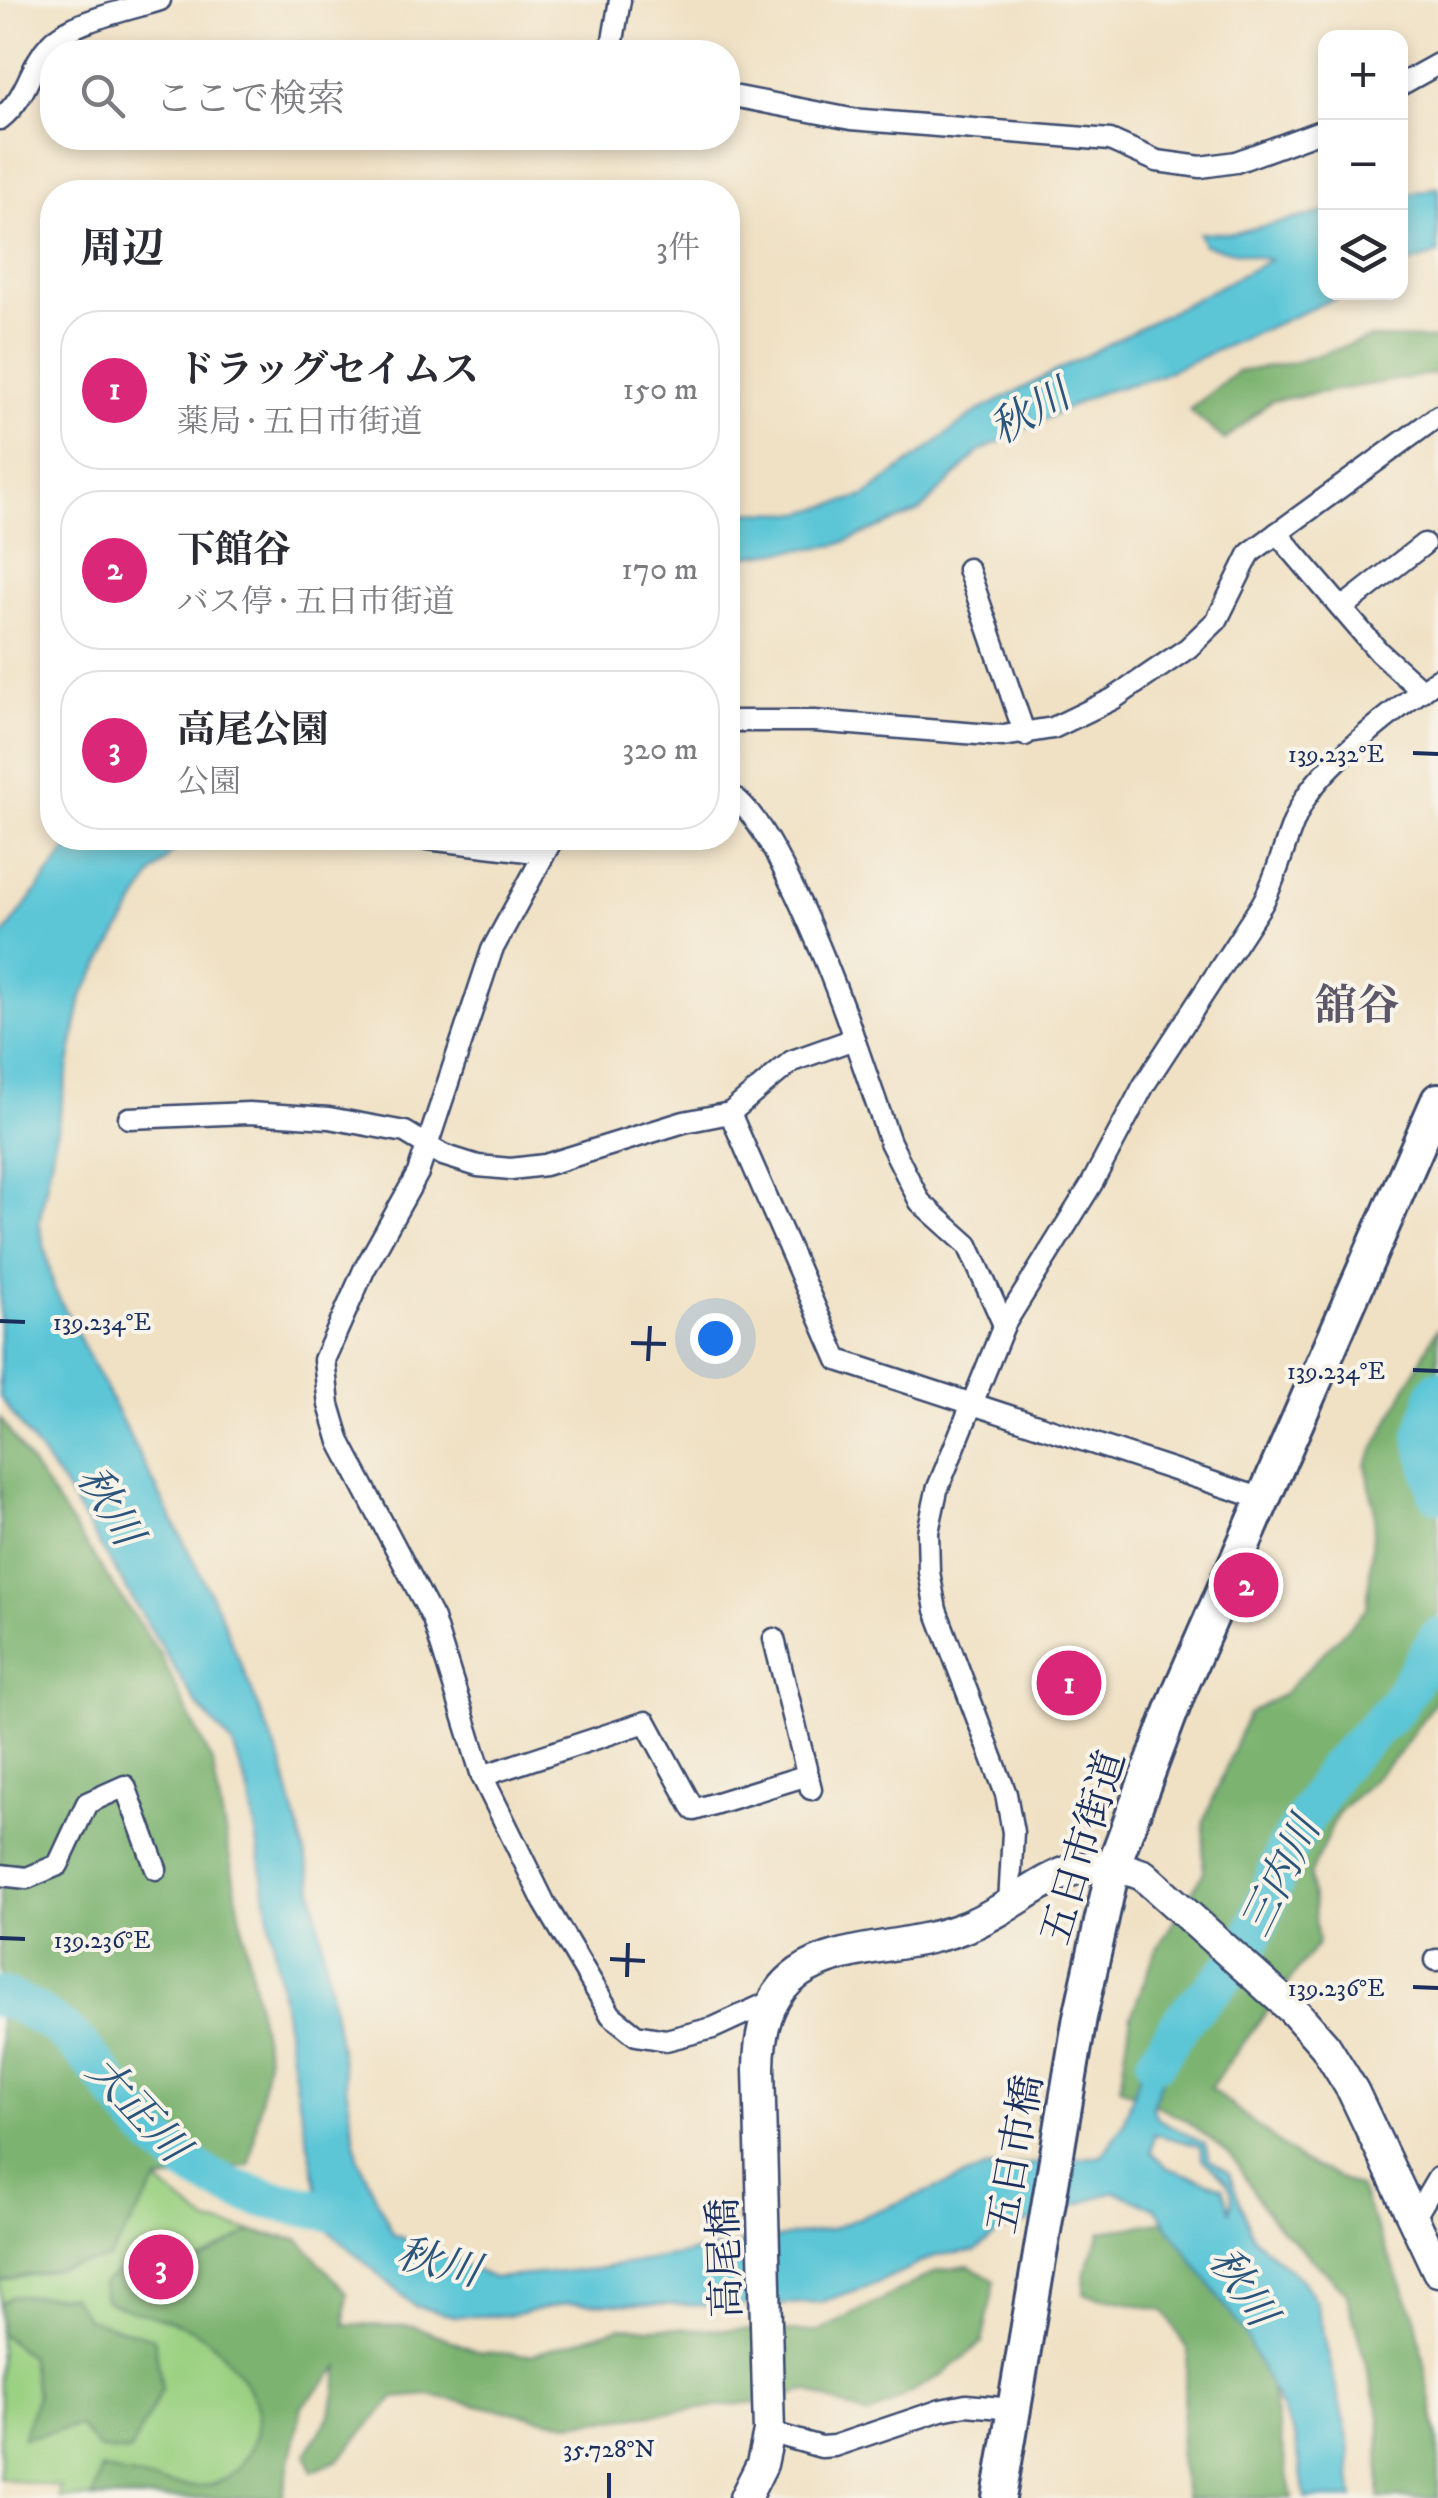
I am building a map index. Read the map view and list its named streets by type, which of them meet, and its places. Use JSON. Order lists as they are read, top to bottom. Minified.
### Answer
{"streets":{"main road":["五日市街道","五日市橋"],"street":["高尾橋"]},"crossings":[["五日市街道","五日市橋"]],"districts":["舘谷"],"water":["秋川","三内川","大正川"],"page":{"map_buttons":["+","−"],"search":"ここで検索","heading":["周辺","3件"],"list":[{"mark":"1","name":"ドラッグセイムス","note":"薬局 · 五日市街道","value":"150 m"},{"mark":"2","name":"下館谷","note":"バス停 · 五日市街道","value":"170 m"},{"mark":"3","name":"高尾公園","note":"公園","value":"320 m"}],"pins":["2","1","3"]},"coordinates":["139.232°E","139.234°E","139.236°E","35.728°N"]}
